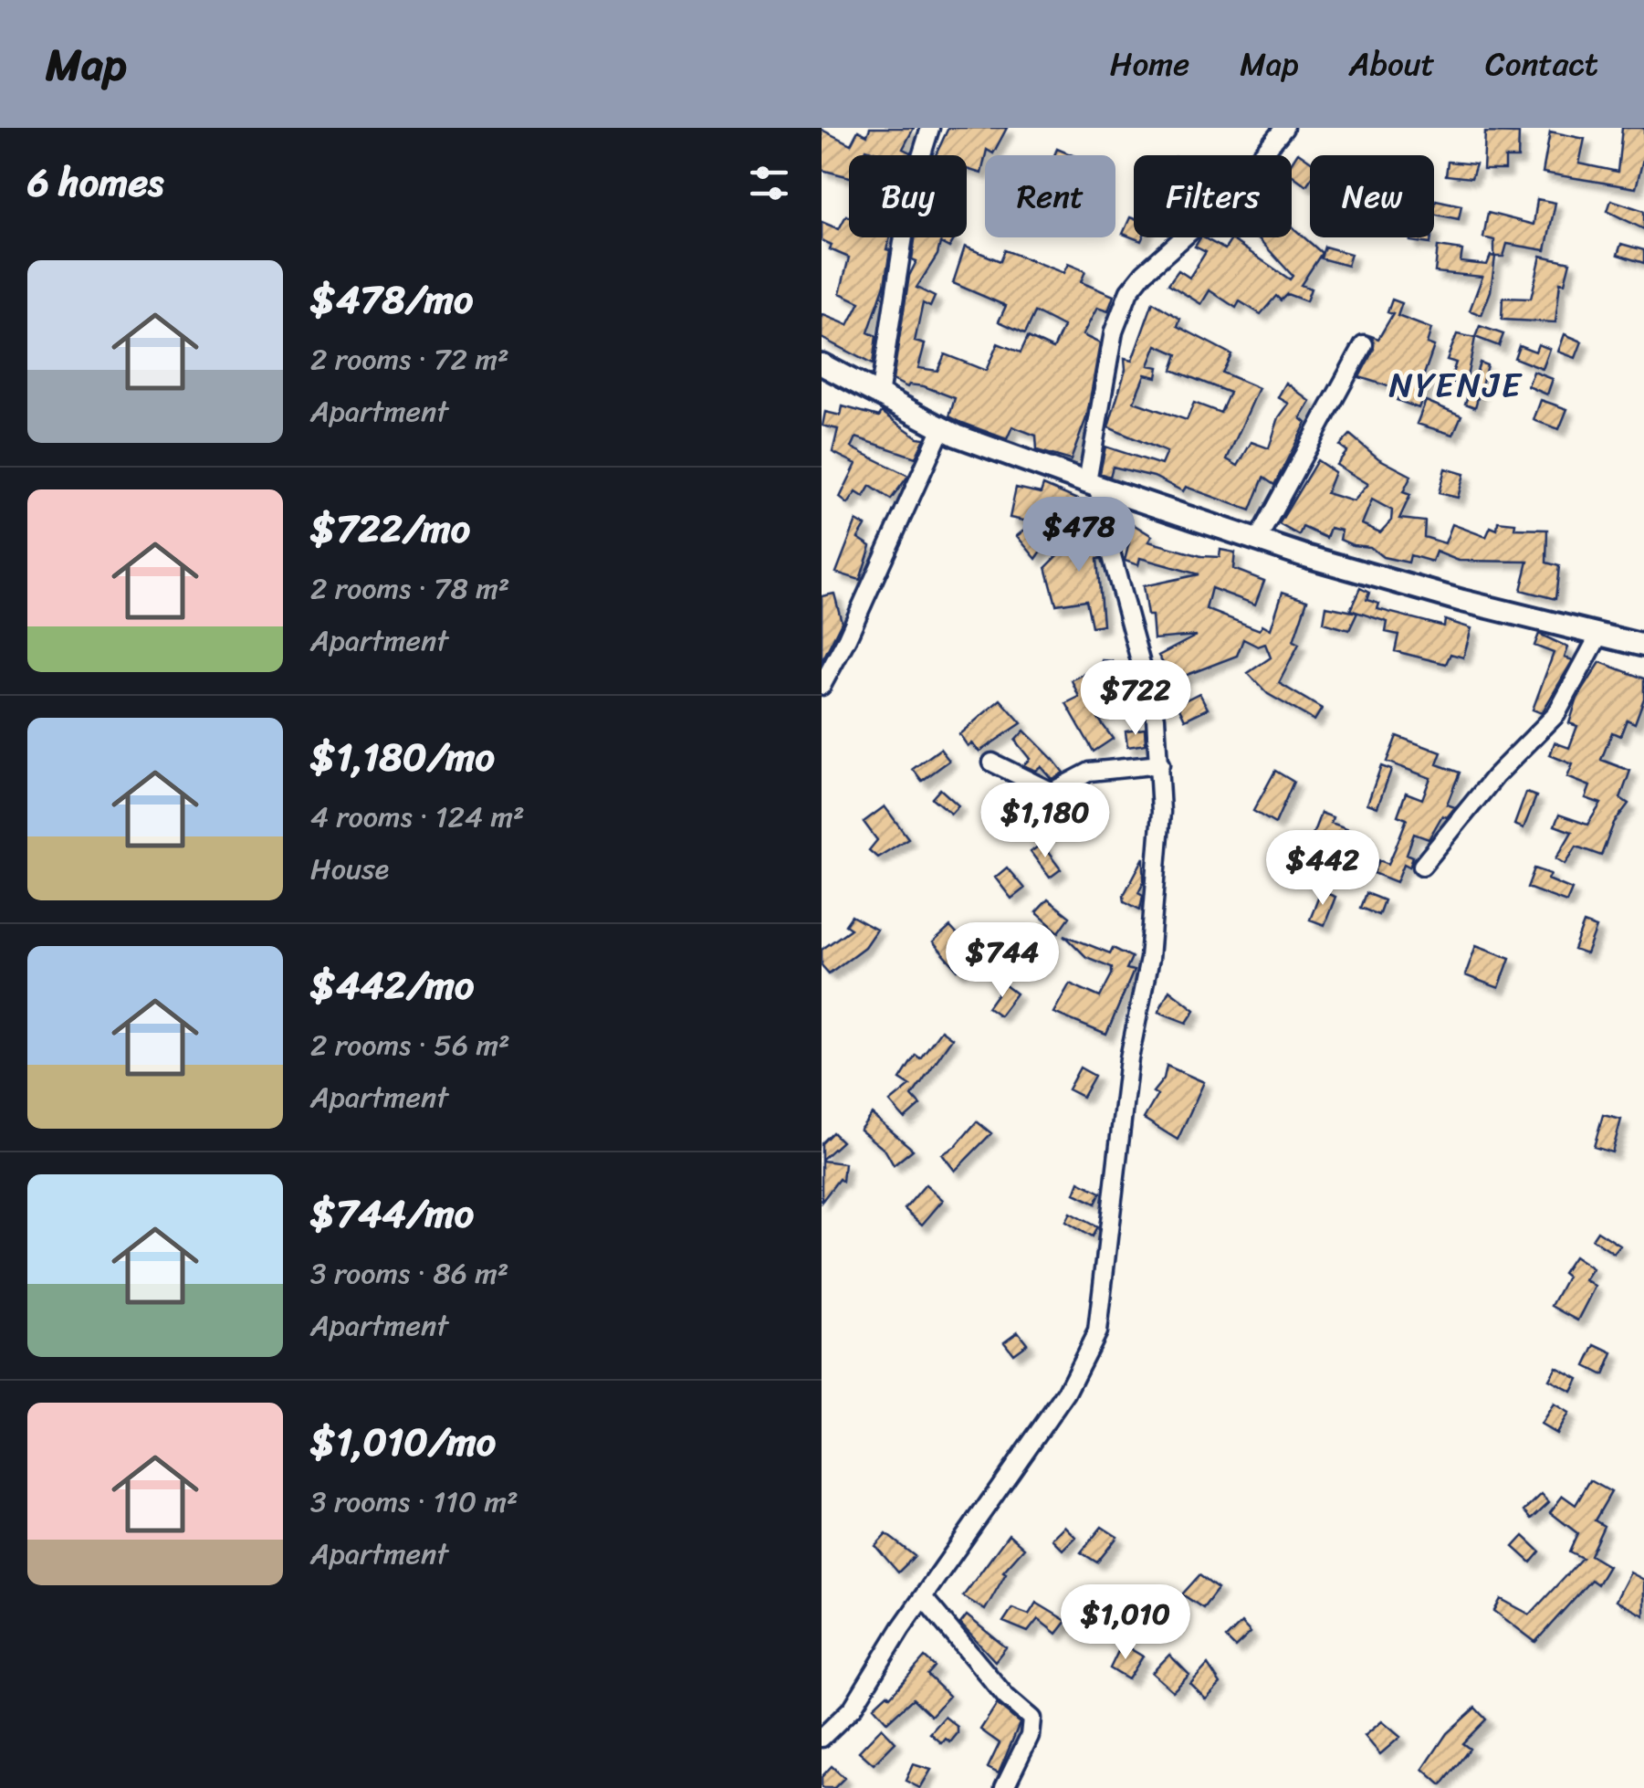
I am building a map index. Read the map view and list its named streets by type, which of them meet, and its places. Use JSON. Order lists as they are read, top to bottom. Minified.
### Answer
{"districts":["NYENJE"],"page":{"header":"Map","nav":["Home","Map","About","Contact"],"heading":"6 homes","chip":["Buy","Rent","Filters","New"],"list":[{"name":"$478/mo","note":"2 rooms · 72 m² · Apartment"},{"name":"$722/mo","note":"2 rooms · 78 m² · Apartment"},{"name":"$1,180/mo","note":"4 rooms · 124 m² · House"},{"name":"$442/mo","note":"2 rooms · 56 m² · Apartment"},{"name":"$744/mo","note":"3 rooms · 86 m² · Apartment"},{"name":"$1,010/mo","note":"3 rooms · 110 m² · Apartment"}],"price":["$478","$722","$1,180","$442","$744","$1,010"]}}
